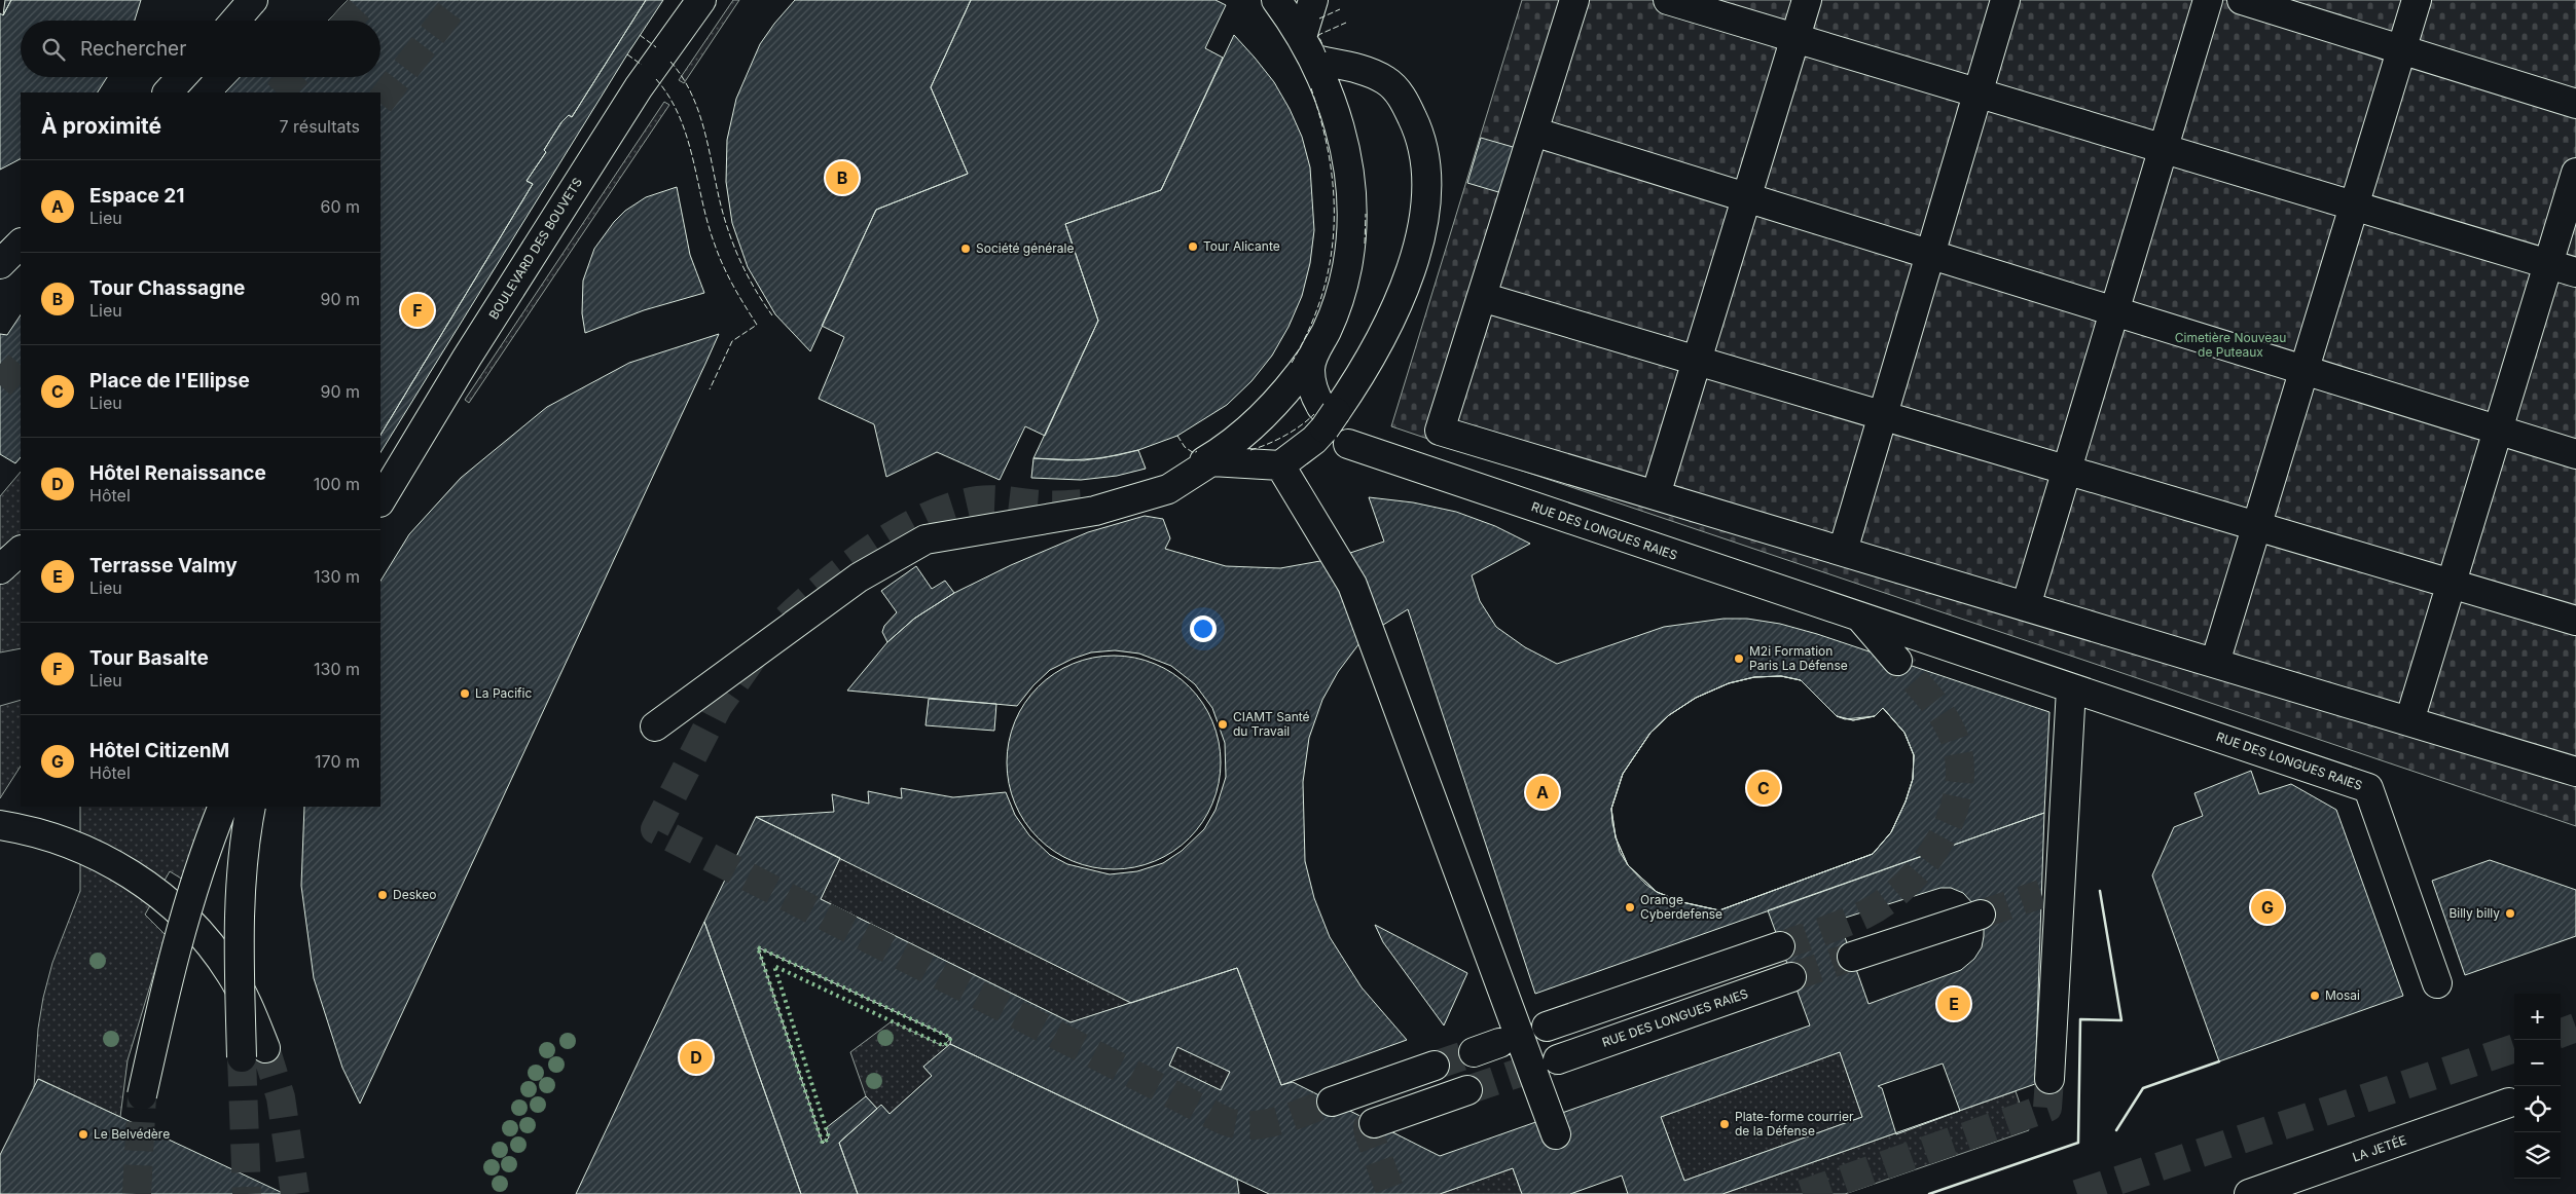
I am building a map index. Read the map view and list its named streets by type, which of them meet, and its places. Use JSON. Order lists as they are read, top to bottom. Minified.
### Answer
{"streets":{"street":["BOULEVARD DES BOUVETS","RUE DES LONGUES RAIES","LA JETÉE"]},"parks":["Cimetière Nouveau de Puteaux"],"places":["Tour Alicante","Société générale","M2i Formation Paris La Défense","La Pacific","CIAMT Santé du Travail","Deskeo","Orange Cyberdefense","Billy billy","Mosai","Plate-forme courrier de la Défense","Le Belvédère"],"page":{"search":"Rechercher","heading":["À proximité","7 résultats"],"pins":["B","F","C","A","G","E","D"],"list":[{"mark":"A","name":"Espace 21","note":"Lieu","value":"60 m"},{"mark":"B","name":"Tour Chassagne","note":"Lieu","value":"90 m"},{"mark":"C","name":"Place de l'Ellipse","note":"Lieu","value":"90 m"},{"mark":"D","name":"Hôtel Renaissance","note":"Hôtel","value":"100 m"},{"mark":"E","name":"Terrasse Valmy","note":"Lieu","value":"130 m"},{"mark":"F","name":"Tour Basalte","note":"Lieu","value":"130 m"},{"mark":"G","name":"Hôtel CitizenM","note":"Hôtel","value":"170 m"}],"map_buttons":["+","−"]}}
